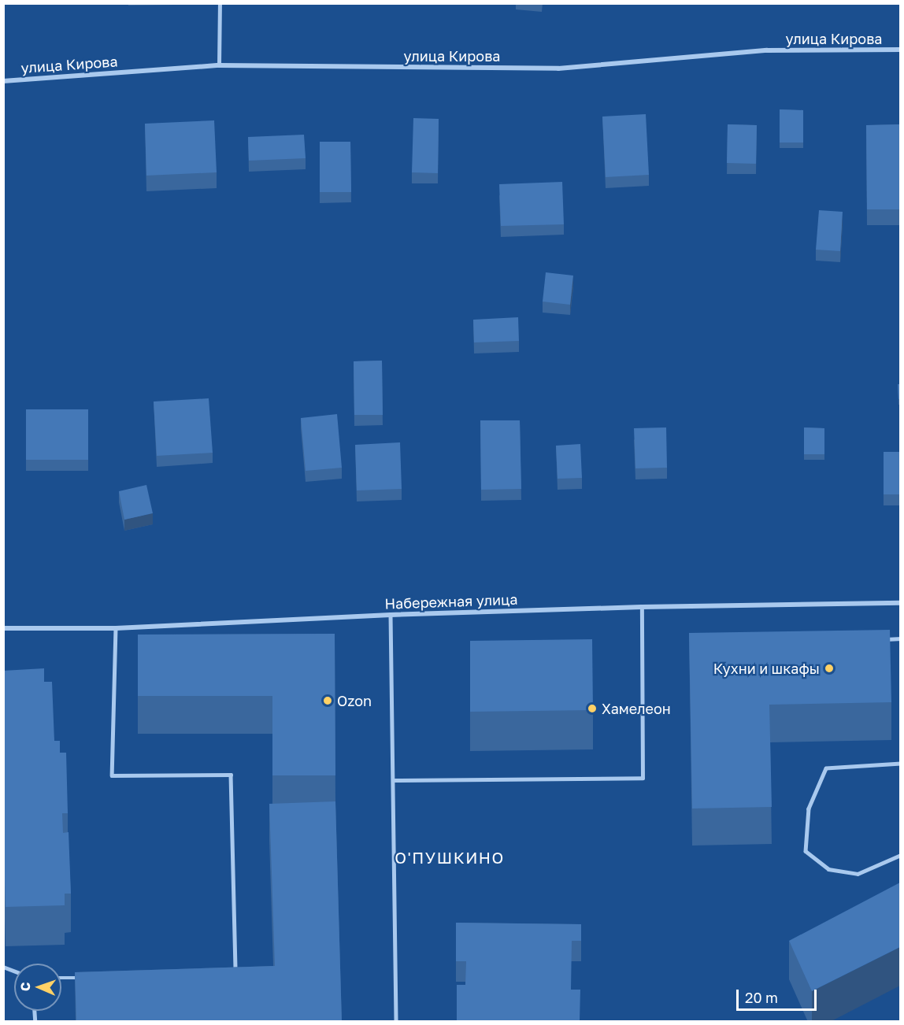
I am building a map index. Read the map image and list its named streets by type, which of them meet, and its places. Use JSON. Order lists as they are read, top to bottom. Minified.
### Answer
{"streets":{"street":["улица Кирова","Набережная улица"]},"districts":["О'ПУШКИНО"],"places":["Кухни и шкафы","Ozon","Хамелеон"],"scale_bar":"20 m","north":"left"}
